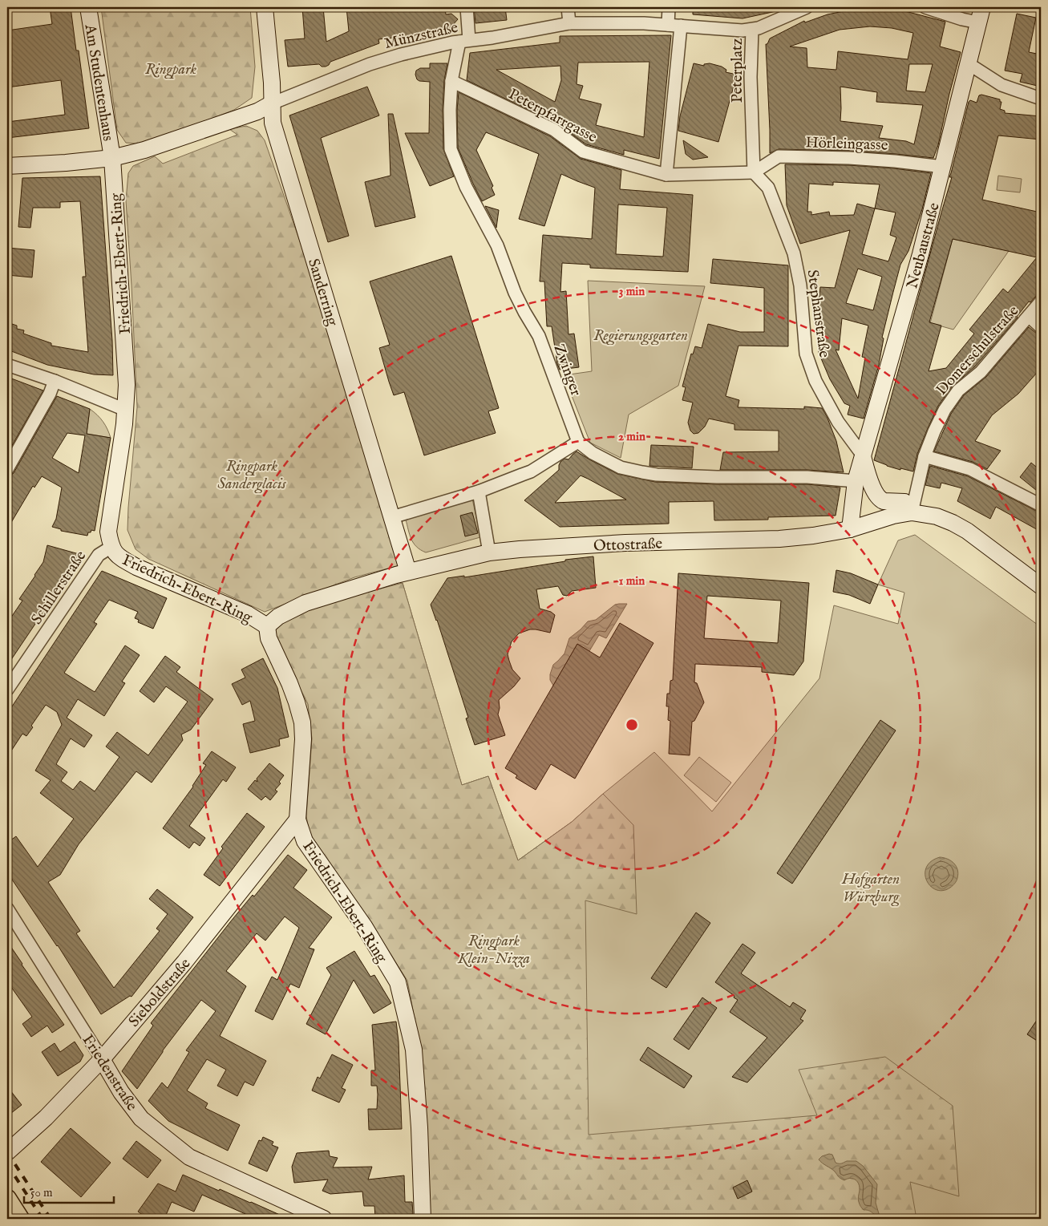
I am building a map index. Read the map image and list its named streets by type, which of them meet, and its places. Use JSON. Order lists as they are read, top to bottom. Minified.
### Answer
{"streets":{"street":["Münzstraße","Peterplatz","Am Studentenhaus","Peterpfarrgasse","Hörleingasse","Neubaustraße","Friedrich-Ebert-Ring","Sanderring","Stephanstraße","Domerschulstraße","Zwinger","Ottostraße","Schillerstraße","Sieboldstraße","Friedenstraße"]},"crossings":[["Münzstraße","Peterplatz"],["Münzstraße","Sanderring"],["Münzstraße","Zwinger"],["Peterplatz","Hörleingasse"],["Peterplatz","Stephanstraße"],["Am Studentenhaus","Friedrich-Ebert-Ring"],["Peterpfarrgasse","Zwinger"],["Hörleingasse","Neubaustraße"],["Hörleingasse","Stephanstraße"],["Neubaustraße","Stephanstraße"],["Neubaustraße","Ottostraße"],["Friedrich-Ebert-Ring","Ottostraße"],["Friedrich-Ebert-Ring","Schillerstraße"],["Friedrich-Ebert-Ring","Sieboldstraße"],["Sanderring","Ottostraße"],["Domerschulstraße","Ottostraße"],["Sieboldstraße","Friedenstraße"]],"parks":["Ringpark","Regierungsgarten","Ringpark Sanderglacis","Hofgarten Würzburg","Ringpark Klein-Nizza"],"scale_bar":"50 m","rings":["3 min","2 min","1 min"]}
